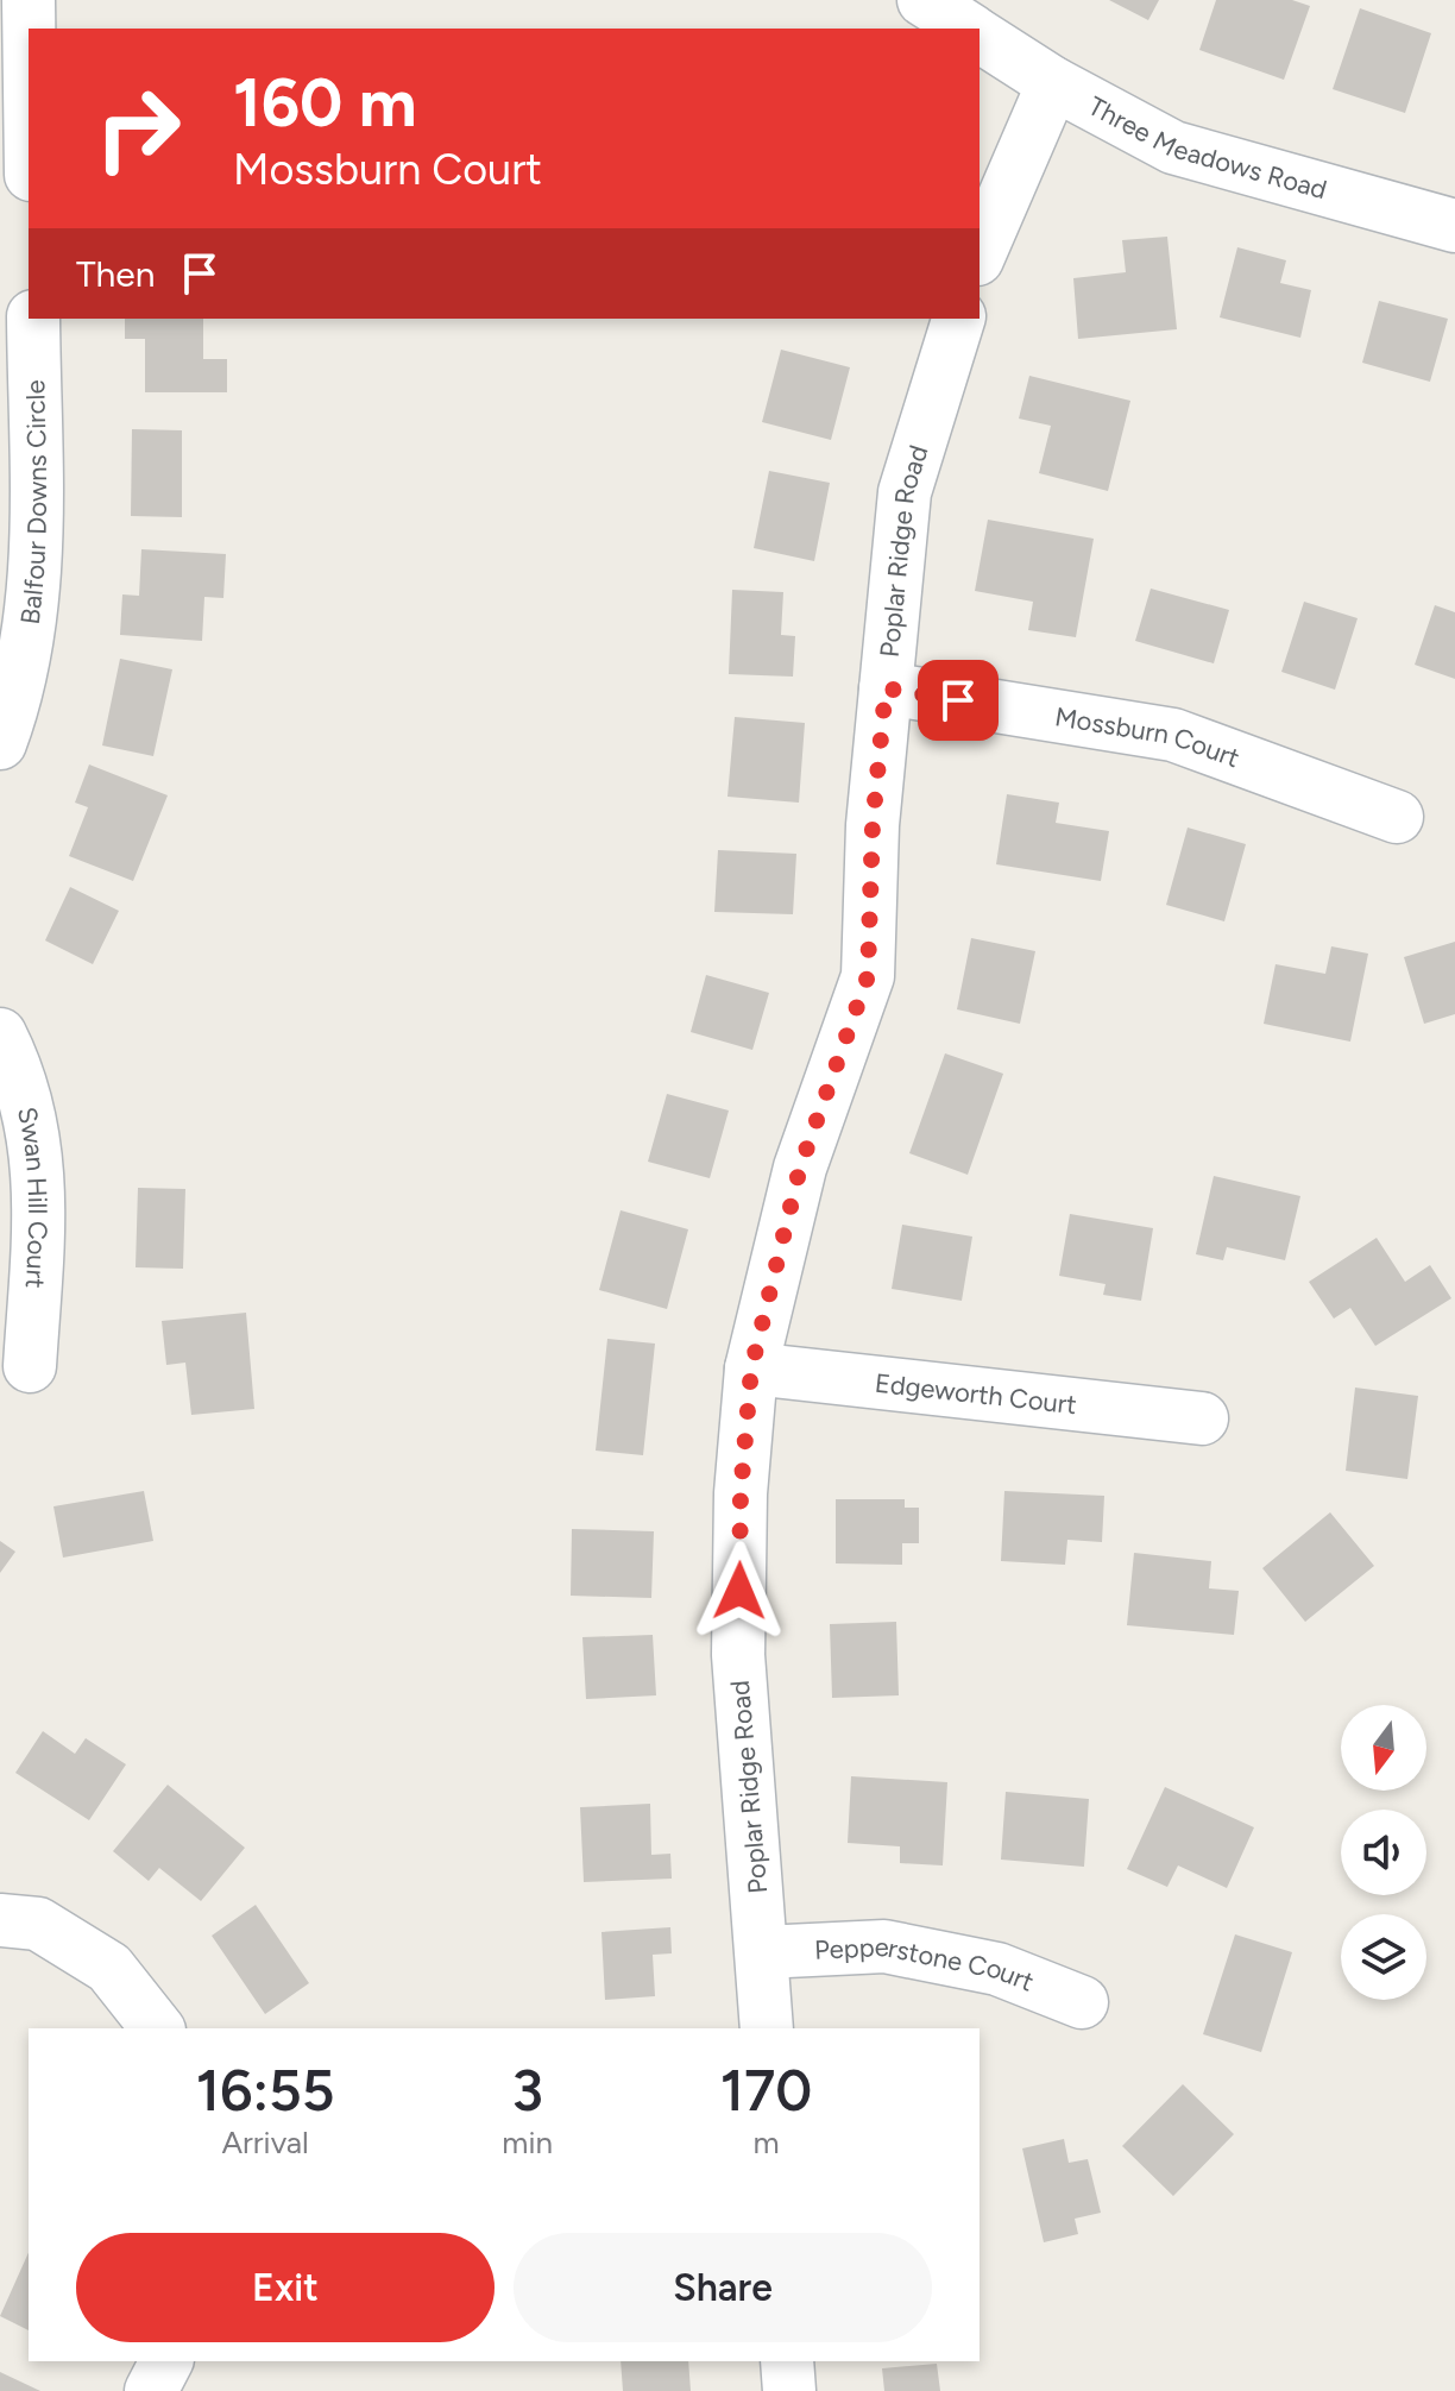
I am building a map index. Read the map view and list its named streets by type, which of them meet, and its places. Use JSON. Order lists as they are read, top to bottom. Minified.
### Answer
{"streets":{"street":["Three Meadows Road","Balfour Downs Circle","Poplar Ridge Road","Mossburn Court","Swan Hill Court","Edgeworth Court","Pepperstone Court"]},"crossings":[["Poplar Ridge Road","Mossburn Court"],["Poplar Ridge Road","Edgeworth Court"],["Poplar Ridge Road","Pepperstone Court"]],"north":"bottom","page":{"turn":["160 m","Mossburn Court"],"then":"Then","eta":["16:55","Arrival","3","min","170","m"],"buttons":["Exit","Share"]}}
